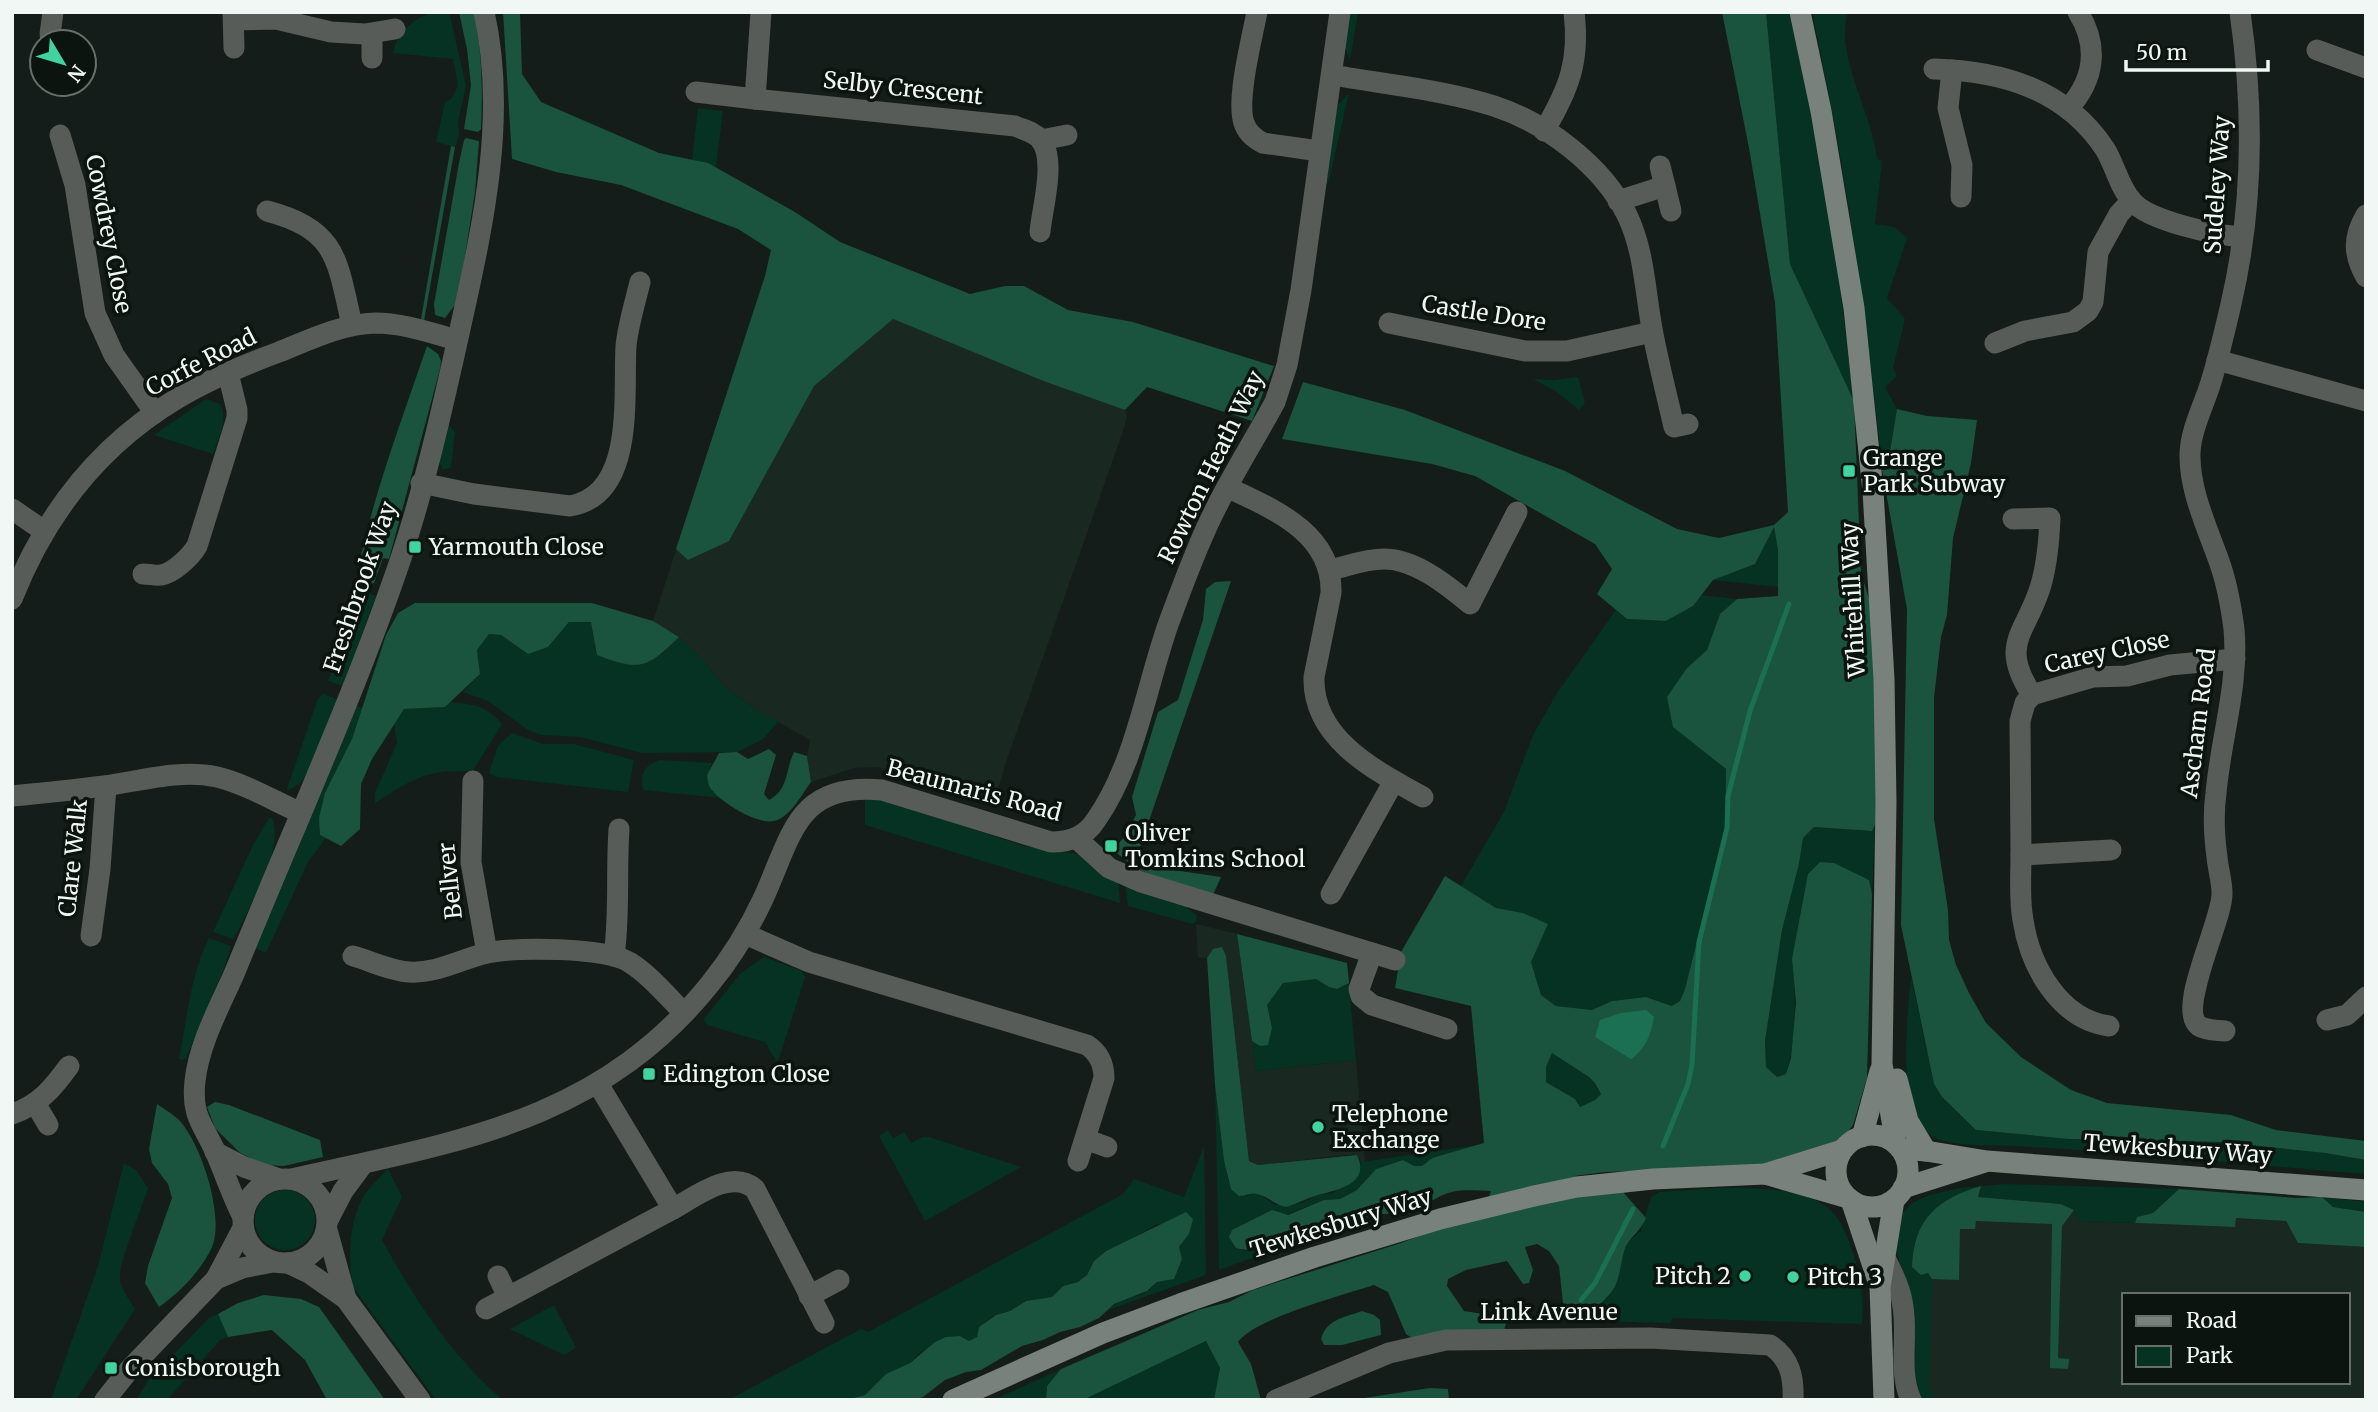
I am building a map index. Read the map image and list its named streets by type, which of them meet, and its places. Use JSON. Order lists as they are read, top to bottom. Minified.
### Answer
{"streets":{"main road":["Whitehill Way","Tewkesbury Way"],"street":["Selby Crescent","Sudeley Way","Cowdrey Close","Castle Dore","Corfe Road","Rowton Heath Way","Freshbrook Way","Carey Close","Ascham Road","Beaumaris Road","Clare Walk","Bellver","Link Avenue"]},"crossings":[["Sudeley Way","Ascham Road"],["Cowdrey Close","Corfe Road"],["Corfe Road","Freshbrook Way"],["Rowton Heath Way","Beaumaris Road"],["Freshbrook Way","Beaumaris Road"],["Whitehill Way","Tewkesbury Way"],["Carey Close","Ascham Road"]],"places":{"transit":["Grange Park Subway","Yarmouth Close","Oliver Tomkins School","Edington Close","Conisborough"],"other":["Telephone Exchange","Pitch 2","Pitch 3"]},"legend":["Road","Park"],"scale_bar":"50 m","north":"bottom right"}
